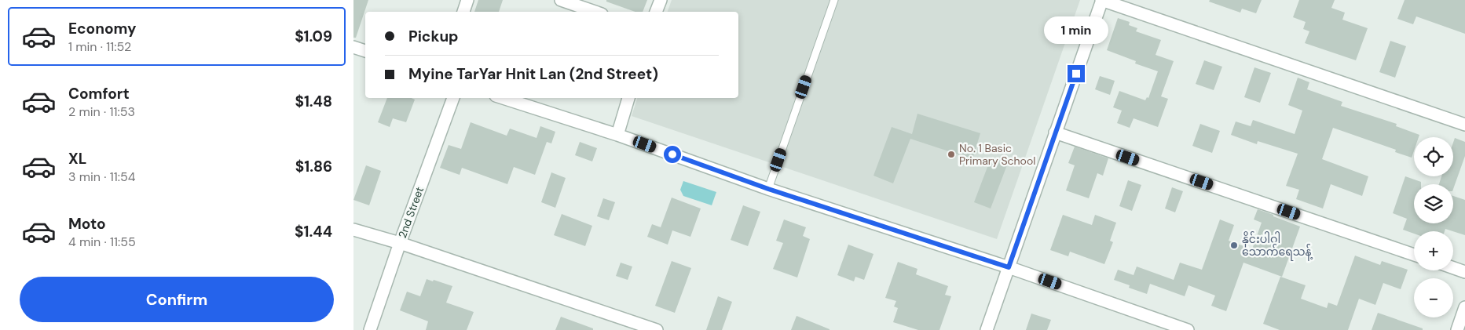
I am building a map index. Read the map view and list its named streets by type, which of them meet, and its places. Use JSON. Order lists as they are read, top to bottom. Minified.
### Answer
{"streets":{"street":["2nd Street"]},"places":["No. 1 Basic Primary School","နိုင်းပါဝါ သောက်ရေသန့်"],"page":{"list":[{"name":"Economy","note":"1 min · 11:52","value":"$1.09"},{"name":"Comfort","note":"2 min · 11:53","value":"$1.48"},{"name":"XL","note":"3 min · 11:54","value":"$1.86"},{"name":"Moto","note":"4 min · 11:55","value":"$1.44"}],"banner":["Pickup","Myine TarYar Hnit Lan (2nd Street)"],"bubble":"1 min","map_buttons":["+","−"],"buttons":"Confirm"}}
